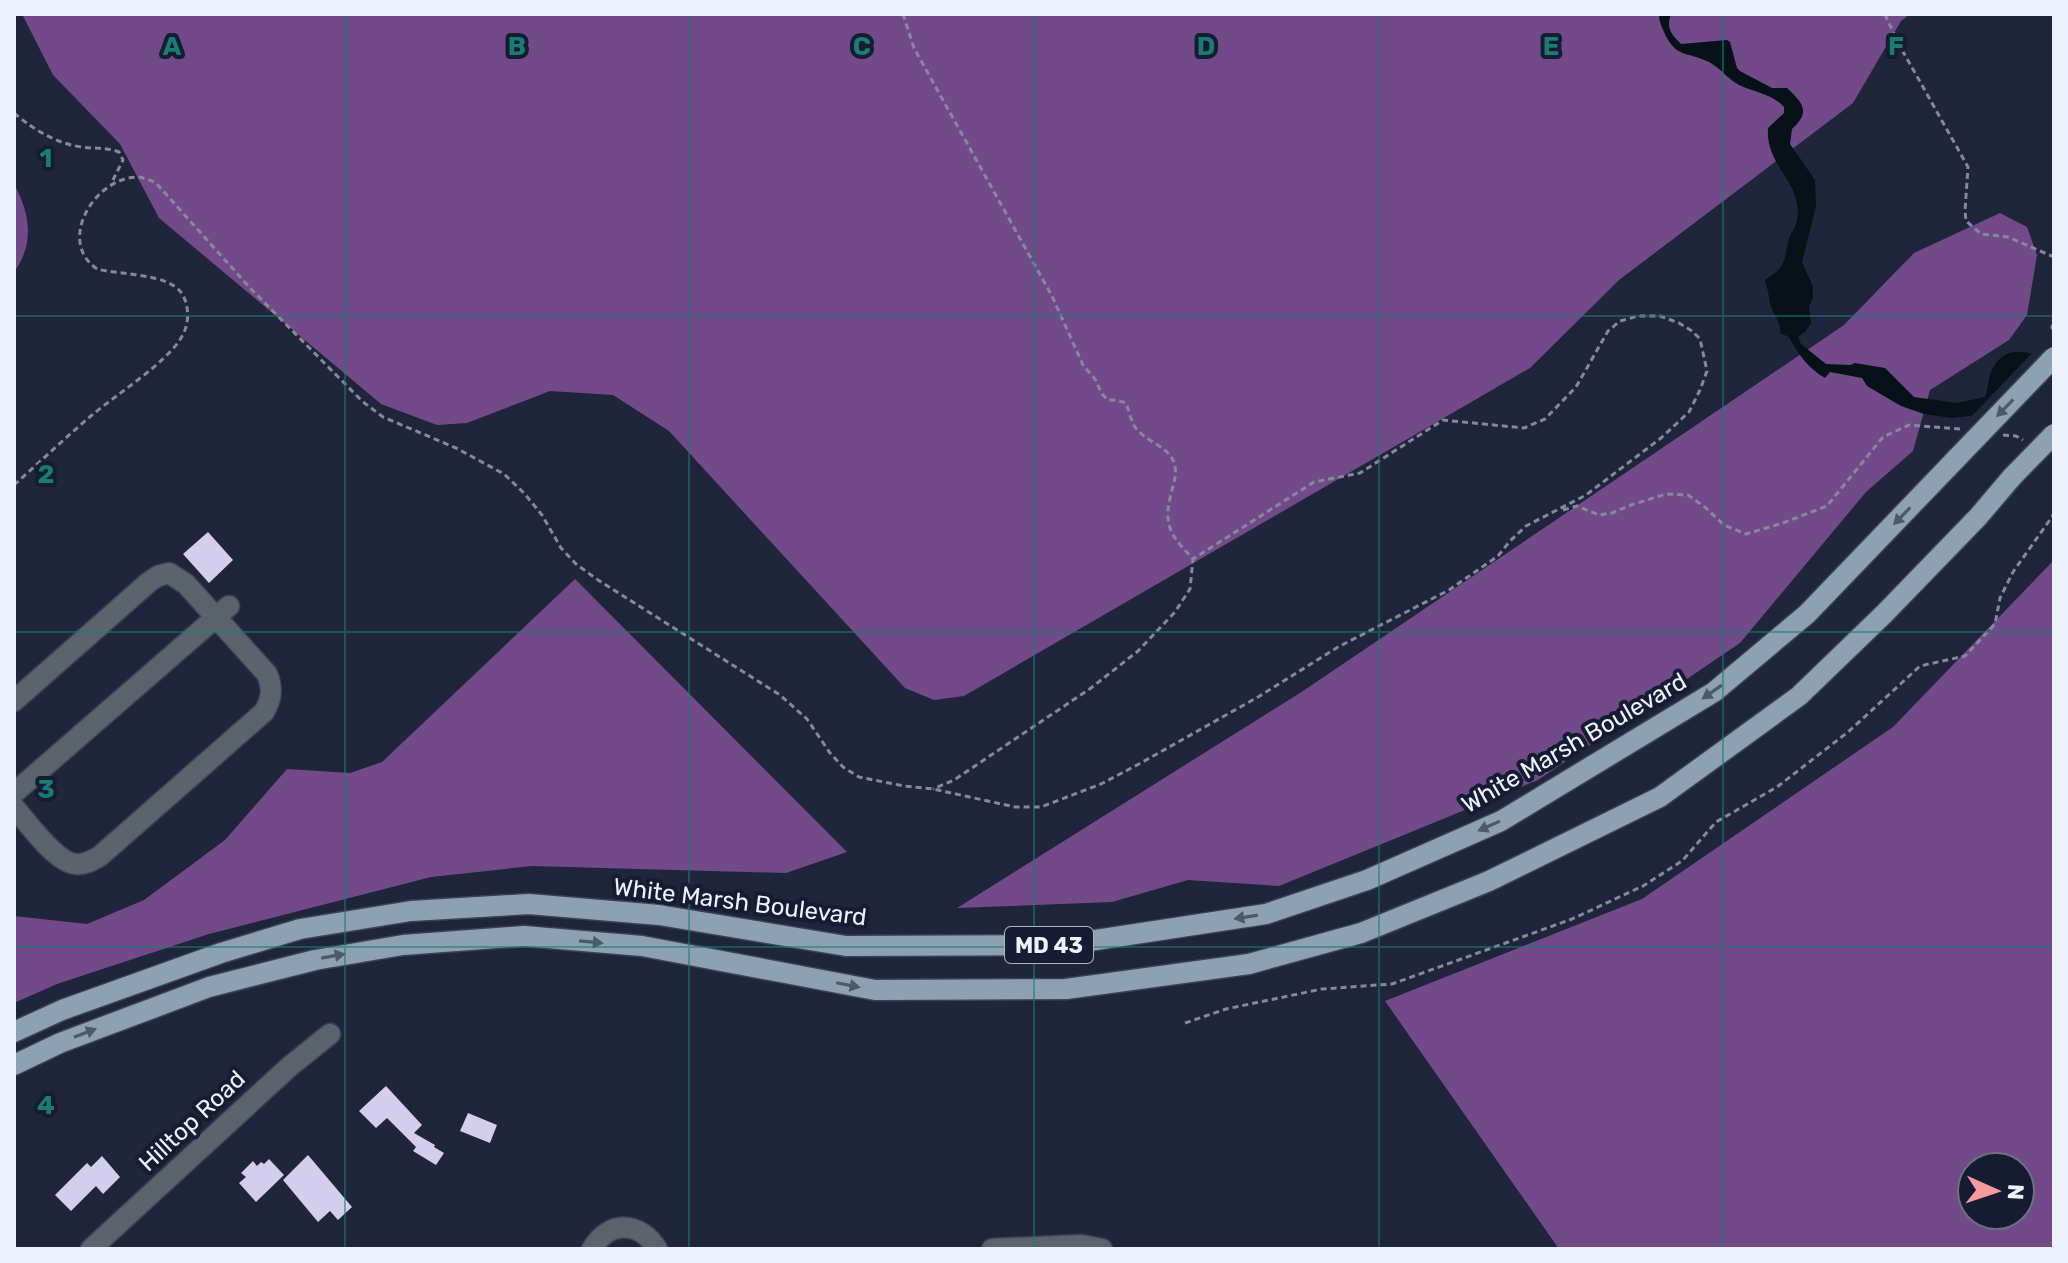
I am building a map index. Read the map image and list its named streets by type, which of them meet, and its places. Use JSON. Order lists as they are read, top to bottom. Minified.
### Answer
{"streets":{"main road":["White Marsh Boulevard","MD 43"],"street":["Hilltop Road"]},"north":"right","grid":{"columns":["A","B","C","D","E","F"],"rows":["1","2","3","4"]}}
